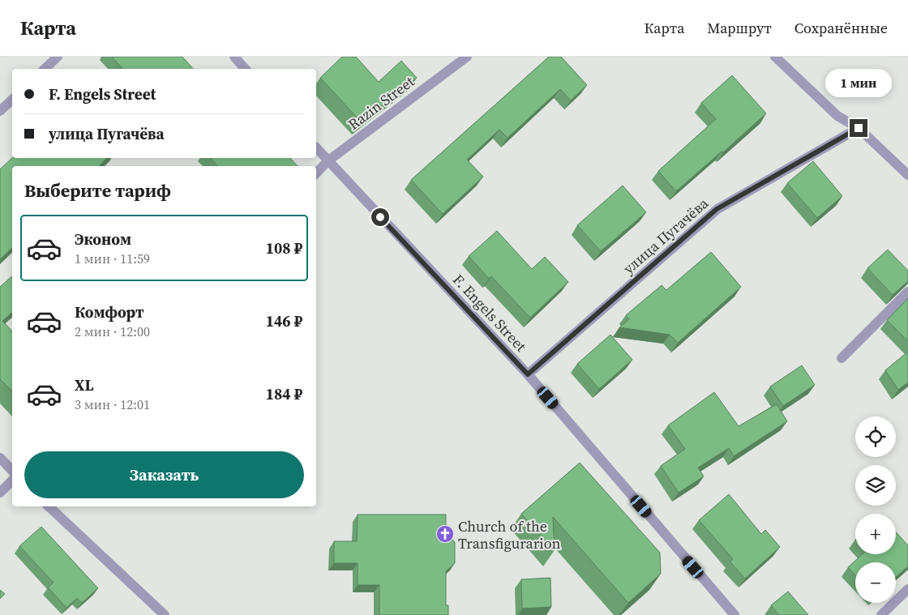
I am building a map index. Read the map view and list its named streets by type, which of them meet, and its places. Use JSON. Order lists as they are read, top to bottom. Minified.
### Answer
{"streets":{"street":["Razin Street","улица Пугачёва","F. Engels Street"]},"crossings":[["Razin Street","F. Engels Street"],["улица Пугачёва","F. Engels Street"]],"places":{"church":["Church of the Transfigurarion"]},"page":{"header":"Карта","nav":["Карта","Маршрут","Сохранённые"],"bubble":"1 мин","banner":["F. Engels Street","улица Пугачёва"],"heading":"Выберите тариф","list":[{"name":"Эконом","note":"1 мин · 11:59","value":"108 ₽"},{"name":"Комфорт","note":"2 мин · 12:00","value":"146 ₽"},{"name":"XL","note":"3 мин · 12:01","value":"184 ₽"}],"map_buttons":["+","−"],"buttons":"Заказать"}}
